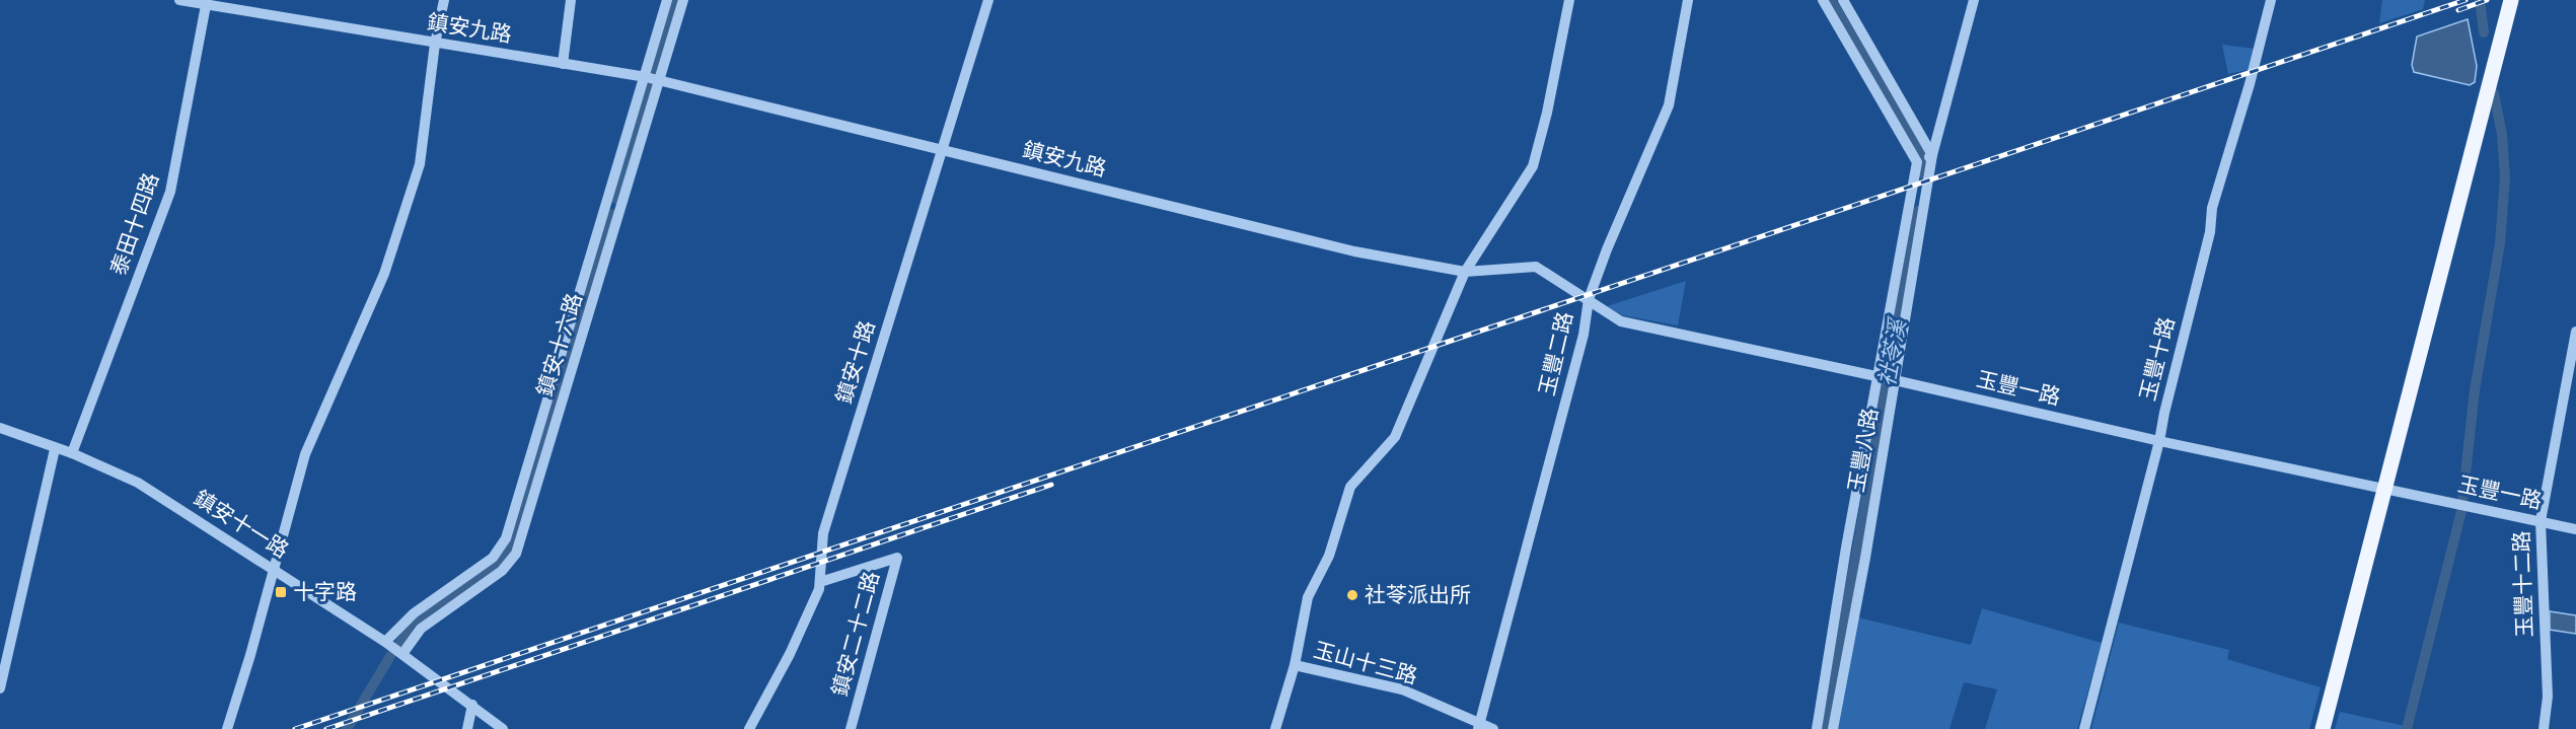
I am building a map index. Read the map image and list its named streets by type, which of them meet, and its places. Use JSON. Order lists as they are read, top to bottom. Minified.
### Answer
{"streets":{"street":["鎮安九路","泰田十四路","鎮安十六路","玉豐二路","玉豐十路","鎮安十路","玉豐一路","玉豐八路","鎮安十一路","玉豐十二路","鎮安二十二路","玉山十三路"]},"crossings":[["鎮安九路","泰田十四路"],["鎮安九路","鎮安十六路"],["鎮安九路","鎮安十路"],["鎮安九路","玉豐一路"],["泰田十四路","鎮安十一路"],["鎮安十六路","鎮安十一路"],["玉豐二路","玉豐一路"],["玉豐二路","玉山十三路"],["玉豐十路","玉豐一路"],["鎮安十路","鎮安二十二路"],["玉豐一路","玉豐八路"],["玉豐一路","玉豐十二路"]],"water":["社苓溪"],"places":{"transit":["十字路"],"other":["社苓派出所"]}}
